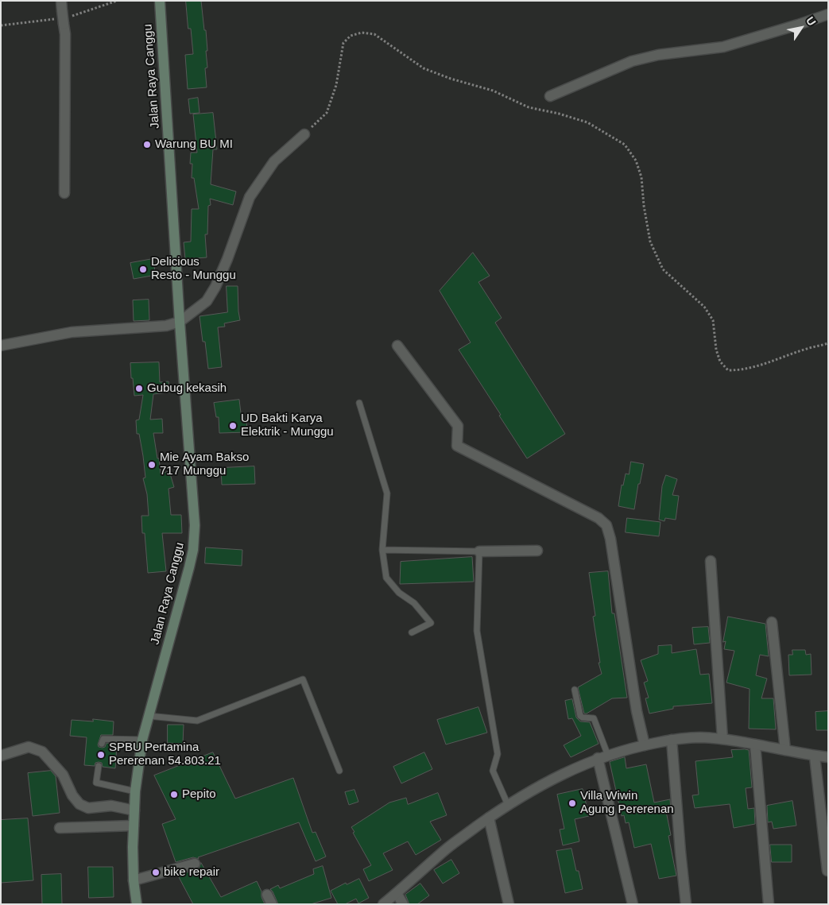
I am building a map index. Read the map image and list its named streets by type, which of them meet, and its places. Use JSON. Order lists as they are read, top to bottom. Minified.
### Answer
{"streets":{"main road":["Jalan Raya Canggu"]},"places":["Warung BU MI","Delicious Resto - Munggu","Gubug kekasih","UD Bakti Karya Elektrik - Munggu","Mie Ayam Bakso 717 Munggu","SPBU Pertamina Pererenan 54.803.21","Pepito","Villa Wiwin Agung Pererenan","bike repair"],"north":"top right"}
